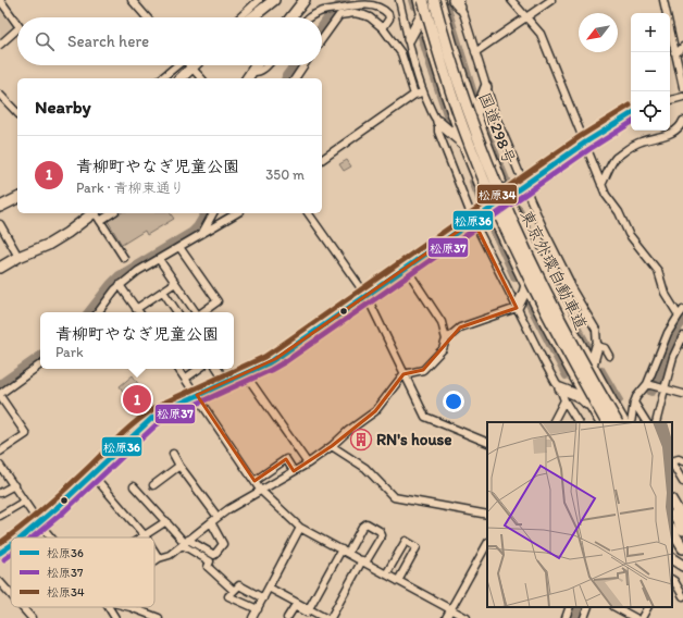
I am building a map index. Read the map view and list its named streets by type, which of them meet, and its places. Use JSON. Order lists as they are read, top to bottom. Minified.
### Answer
{"streets":{"highway":["国道298号","東京外環自動車道"]},"places":{"building":["RN's house"]},"lines":["transit line 松原34","transit line 松原36","transit line 松原37"],"legend":["松原36","松原37","松原34"],"north":"bottom left","page":{"map_buttons":["+","−"],"search":"Search here","heading":"Nearby","list":[{"mark":"1","name":"青柳町やなぎ児童公園","note":"Park · 青柳東通り","value":"350 m"}],"popup":["青柳町やなぎ児童公園","Park"],"pins":"1"}}
